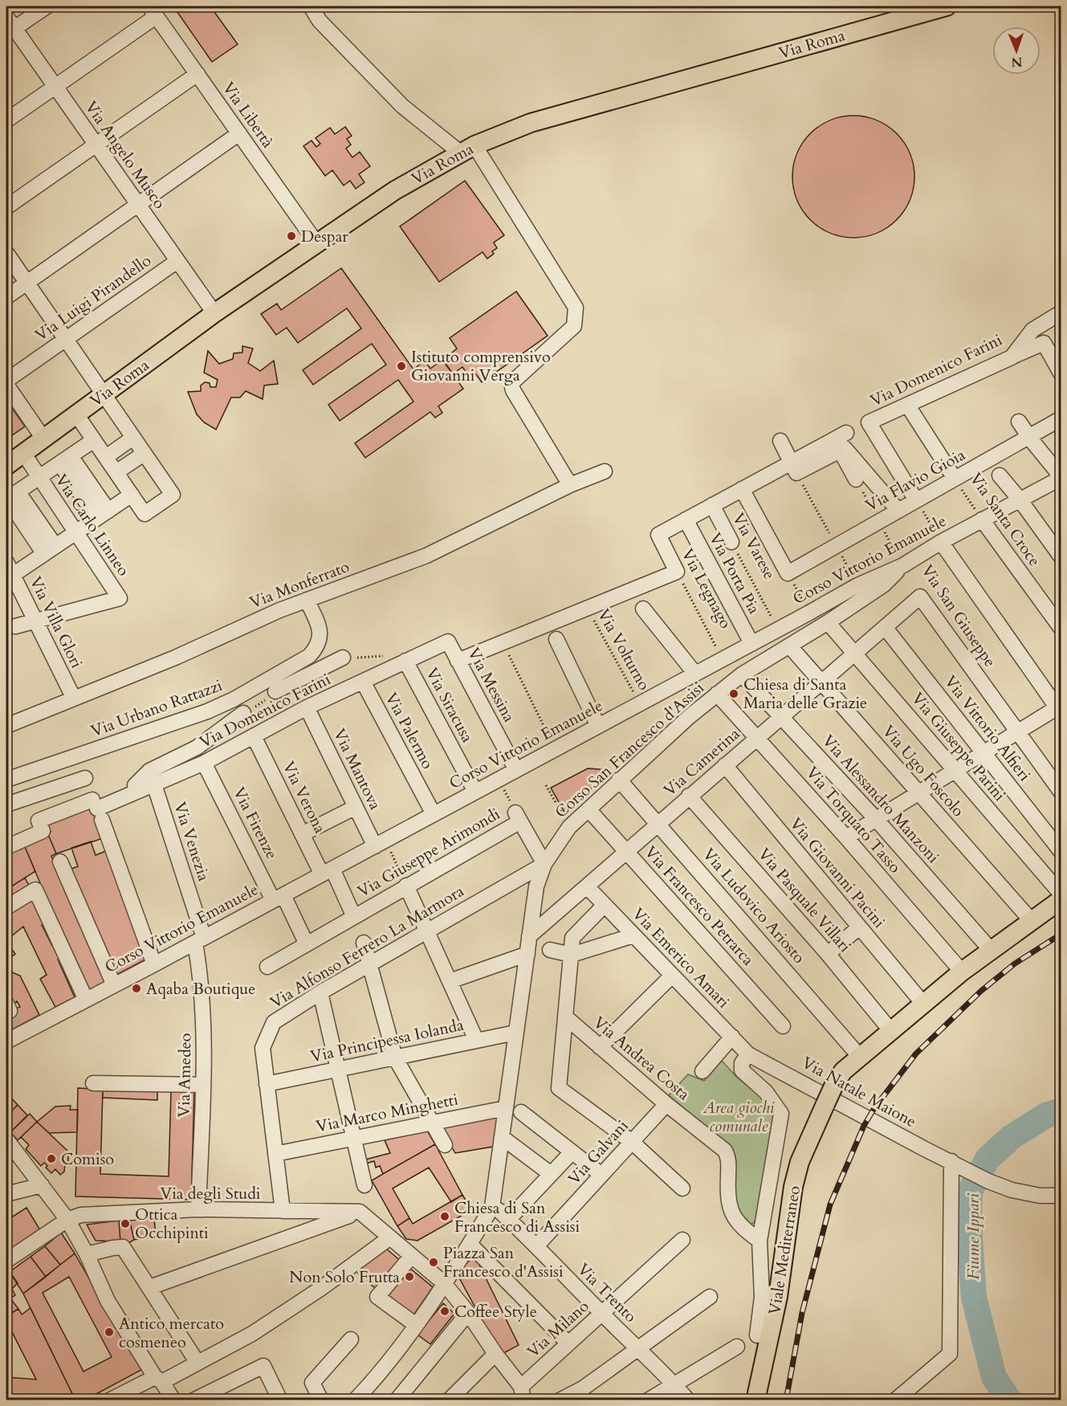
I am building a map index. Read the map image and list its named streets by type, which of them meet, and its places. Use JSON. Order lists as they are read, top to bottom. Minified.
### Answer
{"streets":{"main road":["Via Roma","Viale Mediterraneo"],"street":["Via Libertà","Via Angelo Musco","Via Luigi Pirandello","Via Domenico Farini","Via Flavio Gioia","Via Santa Croce","Via Carlo Linneo","Via Varese","Corso Vittorio Emanuele","Via Porta Pia","Via Monferrato","Via Legnago","Via San Giuseppe","Via Villa Glori","Via Messina","Via Siracusa","Via Urbano Rattazzi","Via Vittorio Alfieri","Via Palermo","Via Giuseppe Parini","Corso San Francesco d'Assisi","Via Camerina","Via Mantova","Via Ugo Foscolo","Via Verona","Via Alessandro Manzoni","Via Torquato Tasso","Via Firenze","Via Venezia","Via Giuseppe Arimondi","Via Giovanni Pacini","Via Pasquale Villari","Via Francesco Petrarca","Via Ludovico Ariosto","Via Alfonso Ferrero La Marmora","Via Emerico Amari","Via Principessa Iolanda","Via Andrea Costa","Via Amedeo","Via Natale Maione","Via Marco Minghetti","Via Galvani","Via degli Studi","Via Trento","Via Milano"],"path":["Via Volturno"]},"crossings":[["Via Roma","Via Libertà"],["Via Roma","Via Angelo Musco"],["Via Roma","Via Carlo Linneo"],["Via Angelo Musco","Via Luigi Pirandello"],["Via Domenico Farini","Via Flavio Gioia"],["Via Domenico Farini","Via Santa Croce"],["Via Domenico Farini","Via Messina"],["Via Domenico Farini","Via Siracusa"],["Via Domenico Farini","Via Mantova"],["Via Domenico Farini","Via Verona"],["Via Domenico Farini","Via Firenze"],["Via Domenico Farini","Via Venezia"],["Via Flavio Gioia","Via Santa Croce"],["Via Flavio Gioia","Via San Giuseppe"],["Via Santa Croce","Corso Vittorio Emanuele"],["Via Carlo Linneo","Via Villa Glori"],["Via Varese","Corso Vittorio Emanuele"],["Corso Vittorio Emanuele","Via Porta Pia"],["Corso Vittorio Emanuele","Via Legnago"],["Corso Vittorio Emanuele","Via San Giuseppe"],["Corso Vittorio Emanuele","Via Volturno"],["Corso Vittorio Emanuele","Via Messina"],["Corso Vittorio Emanuele","Via Siracusa"],["Corso Vittorio Emanuele","Via Palermo"],["Corso Vittorio Emanuele","Corso San Francesco d'Assisi"],["Corso Vittorio Emanuele","Via Mantova"],["Corso Vittorio Emanuele","Via Verona"],["Corso Vittorio Emanuele","Via Firenze"],["Corso Vittorio Emanuele","Via Venezia"],["Corso Vittorio Emanuele","Via Giuseppe Arimondi"],["Corso Vittorio Emanuele","Via Amedeo"],["Via Porta Pia","Via Legnago"],["Via Monferrato","Via Villa Glori"],["Via Monferrato","Via Urbano Rattazzi"],["Via San Giuseppe","Corso San Francesco d'Assisi"],["Via San Giuseppe","Via Camerina"],["Via Vittorio Alfieri","Via Camerina"],["Via Giuseppe Parini","Corso San Francesco d'Assisi"],["Via Giuseppe Parini","Via Camerina"],["Corso San Francesco d'Assisi","Via Camerina"],["Corso San Francesco d'Assisi","Via Ugo Foscolo"],["Corso San Francesco d'Assisi","Via Alessandro Manzoni"],["Corso San Francesco d'Assisi","Via Torquato Tasso"],["Corso San Francesco d'Assisi","Via Giuseppe Arimondi"],["Corso San Francesco d'Assisi","Via Francesco Petrarca"],["Corso San Francesco d'Assisi","Via Ludovico Ariosto"],["Corso San Francesco d'Assisi","Via Alfonso Ferrero La Marmora"],["Corso San Francesco d'Assisi","Via Principessa Iolanda"],["Corso San Francesco d'Assisi","Via Marco Minghetti"],["Corso San Francesco d'Assisi","Via Trento"],["Via Camerina","Via Ugo Foscolo"],["Via Camerina","Via Alessandro Manzoni"],["Via Camerina","Via Torquato Tasso"],["Via Camerina","Via Giovanni Pacini"],["Via Camerina","Via Pasquale Villari"],["Via Camerina","Via Francesco Petrarca"],["Via Camerina","Via Ludovico Ariosto"],["Via Camerina","Via Emerico Amari"],["Via Verona","Via Giuseppe Arimondi"],["Via Venezia","Via Amedeo"],["Via Giuseppe Arimondi","Via Alfonso Ferrero La Marmora"],["Via Ludovico Ariosto","Viale Mediterraneo"],["Via Alfonso Ferrero La Marmora","Via Principessa Iolanda"],["Via Alfonso Ferrero La Marmora","Via Marco Minghetti"],["Via Alfonso Ferrero La Marmora","Via degli Studi"],["Via Emerico Amari","Via Natale Maione"],["Via Andrea Costa","Via Galvani"],["Via Amedeo","Via degli Studi"],["Via Galvani","Via Trento"],["Via Trento","Via Milano"]],"water":["Fiume Ippari"],"parks":["Area giochi comunale"],"places":["Despar","Istituto comprensivo Giovanni Verga","Chiesa di Santa Maria delle Grazie","Aqaba Boutique","Comiso","Chiesa di San Francesco di Assisi","Ottica Occhipinti","Piazza San Francesco d'Assisi","Non Solo Frutta","Coffee Style","Antico mercato cosmeneo"],"north":"bottom"}
